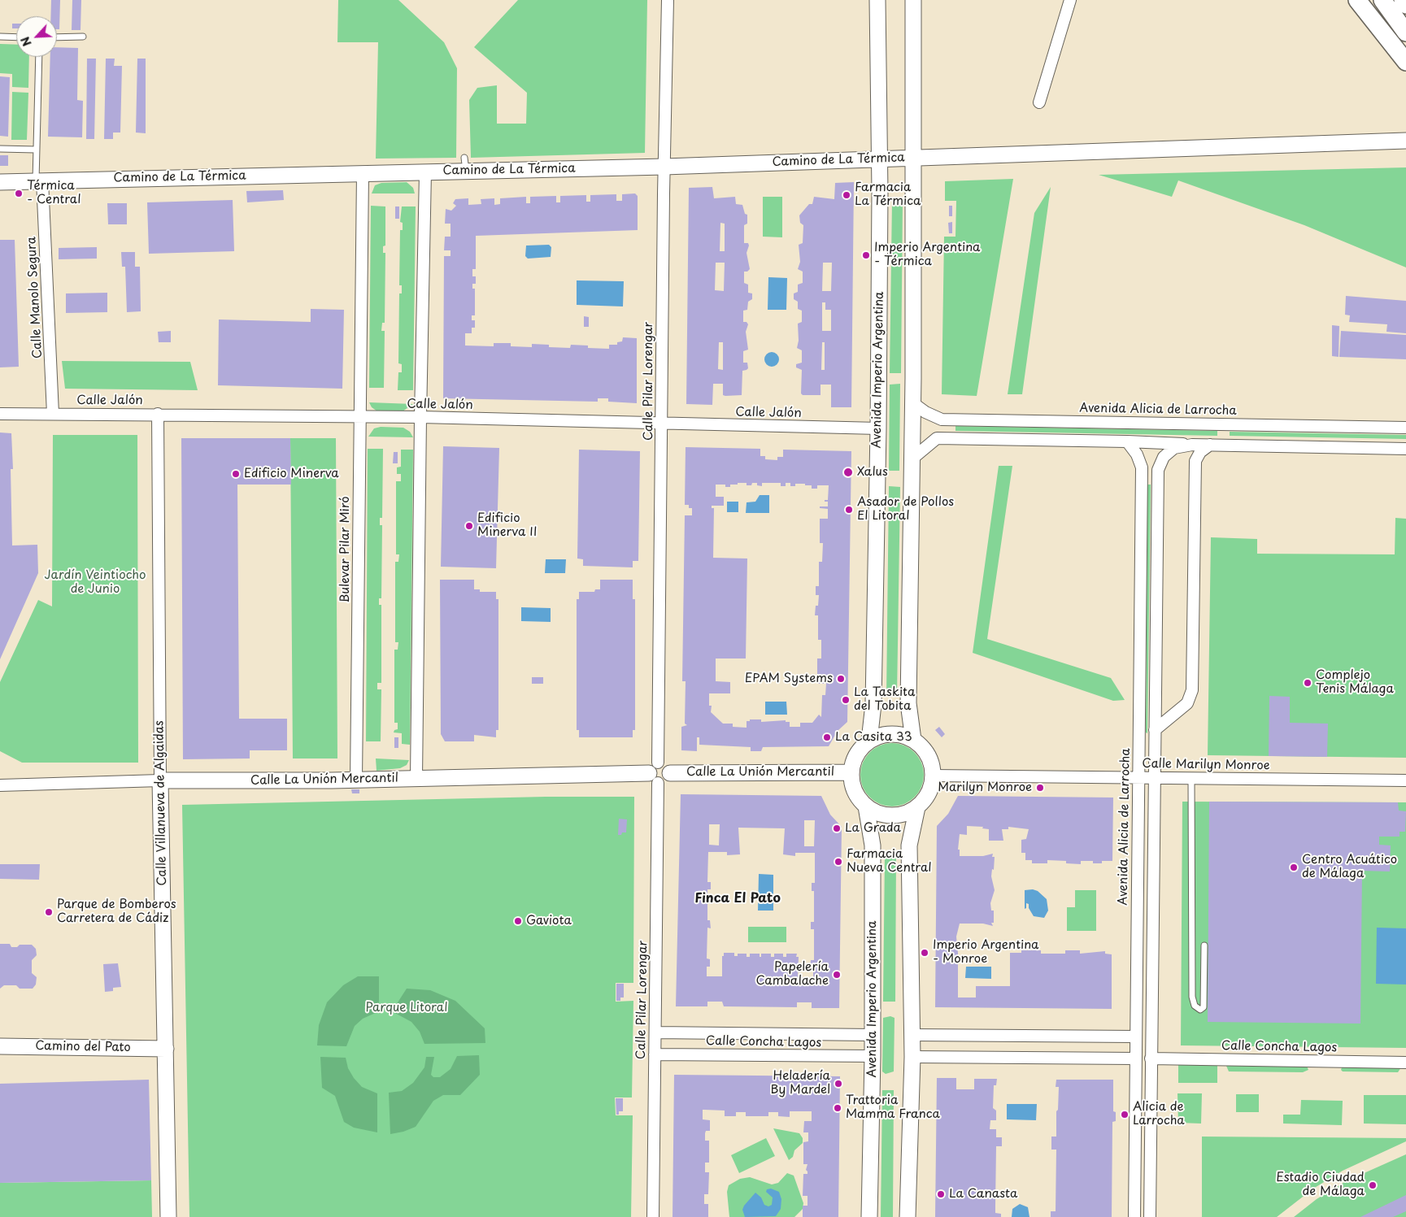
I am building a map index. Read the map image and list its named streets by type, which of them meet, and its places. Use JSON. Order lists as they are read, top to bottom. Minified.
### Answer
{"streets":{"street":["Camino de La Térmica","Calle Manolo Segura","Avenida Imperio Argentina","Calle Pilar Lorengar","Calle Jalón","Avenida Alicia de Larrocha","Bulevar Pilar Miró","Calle Marilyn Monroe","Calle La Unión Mercantil","Calle Villanueva de Algaidas","Calle Concha Lagos","Camino del Pato"]},"crossings":[["Camino de La Térmica","Calle Manolo Segura"],["Camino de La Térmica","Avenida Imperio Argentina"],["Camino de La Térmica","Calle Pilar Lorengar"],["Camino de La Térmica","Bulevar Pilar Miró"],["Calle Manolo Segura","Calle Jalón"],["Avenida Imperio Argentina","Calle Jalón"],["Avenida Imperio Argentina","Calle Marilyn Monroe"],["Avenida Imperio Argentina","Calle La Unión Mercantil"],["Avenida Imperio Argentina","Calle Concha Lagos"],["Calle Pilar Lorengar","Calle Jalón"],["Calle Pilar Lorengar","Calle La Unión Mercantil"],["Calle Pilar Lorengar","Calle Concha Lagos"],["Calle Jalón","Bulevar Pilar Miró"],["Calle Jalón","Calle Villanueva de Algaidas"],["Avenida Alicia de Larrocha","Calle Marilyn Monroe"],["Bulevar Pilar Miró","Calle La Unión Mercantil"],["Calle Marilyn Monroe","Calle La Unión Mercantil"],["Calle La Unión Mercantil","Calle Villanueva de Algaidas"],["Calle Villanueva de Algaidas","Camino del Pato"]],"districts":["Finca El Pato"],"parks":["Jardín Veintiocho de Junio","Parque Litoral"],"places":["Térmica - Central","Farmacia La Térmica","Imperio Argentina - Térmica","Xalus","Edificio Minerva","Asador de Pollos El Litoral","Edificio Minerva II","EPAM Systems","Complejo Tenis Málaga","La Taskita del Tobita","La Casita 33","Marilyn Monroe","La Grada","Farmacia Nueva Central","Centro Acuático de Málaga","Parque de Bomberos Carretera de Cádiz","Gaviota","Imperio Argentina - Monroe","Papelería Cambalache","Heladería By Mardel","Trattoria Mamma Franca","Alicia de Larrocha","Estadio Ciudad de Málaga","La Canasta"],"north":"bottom left"}
